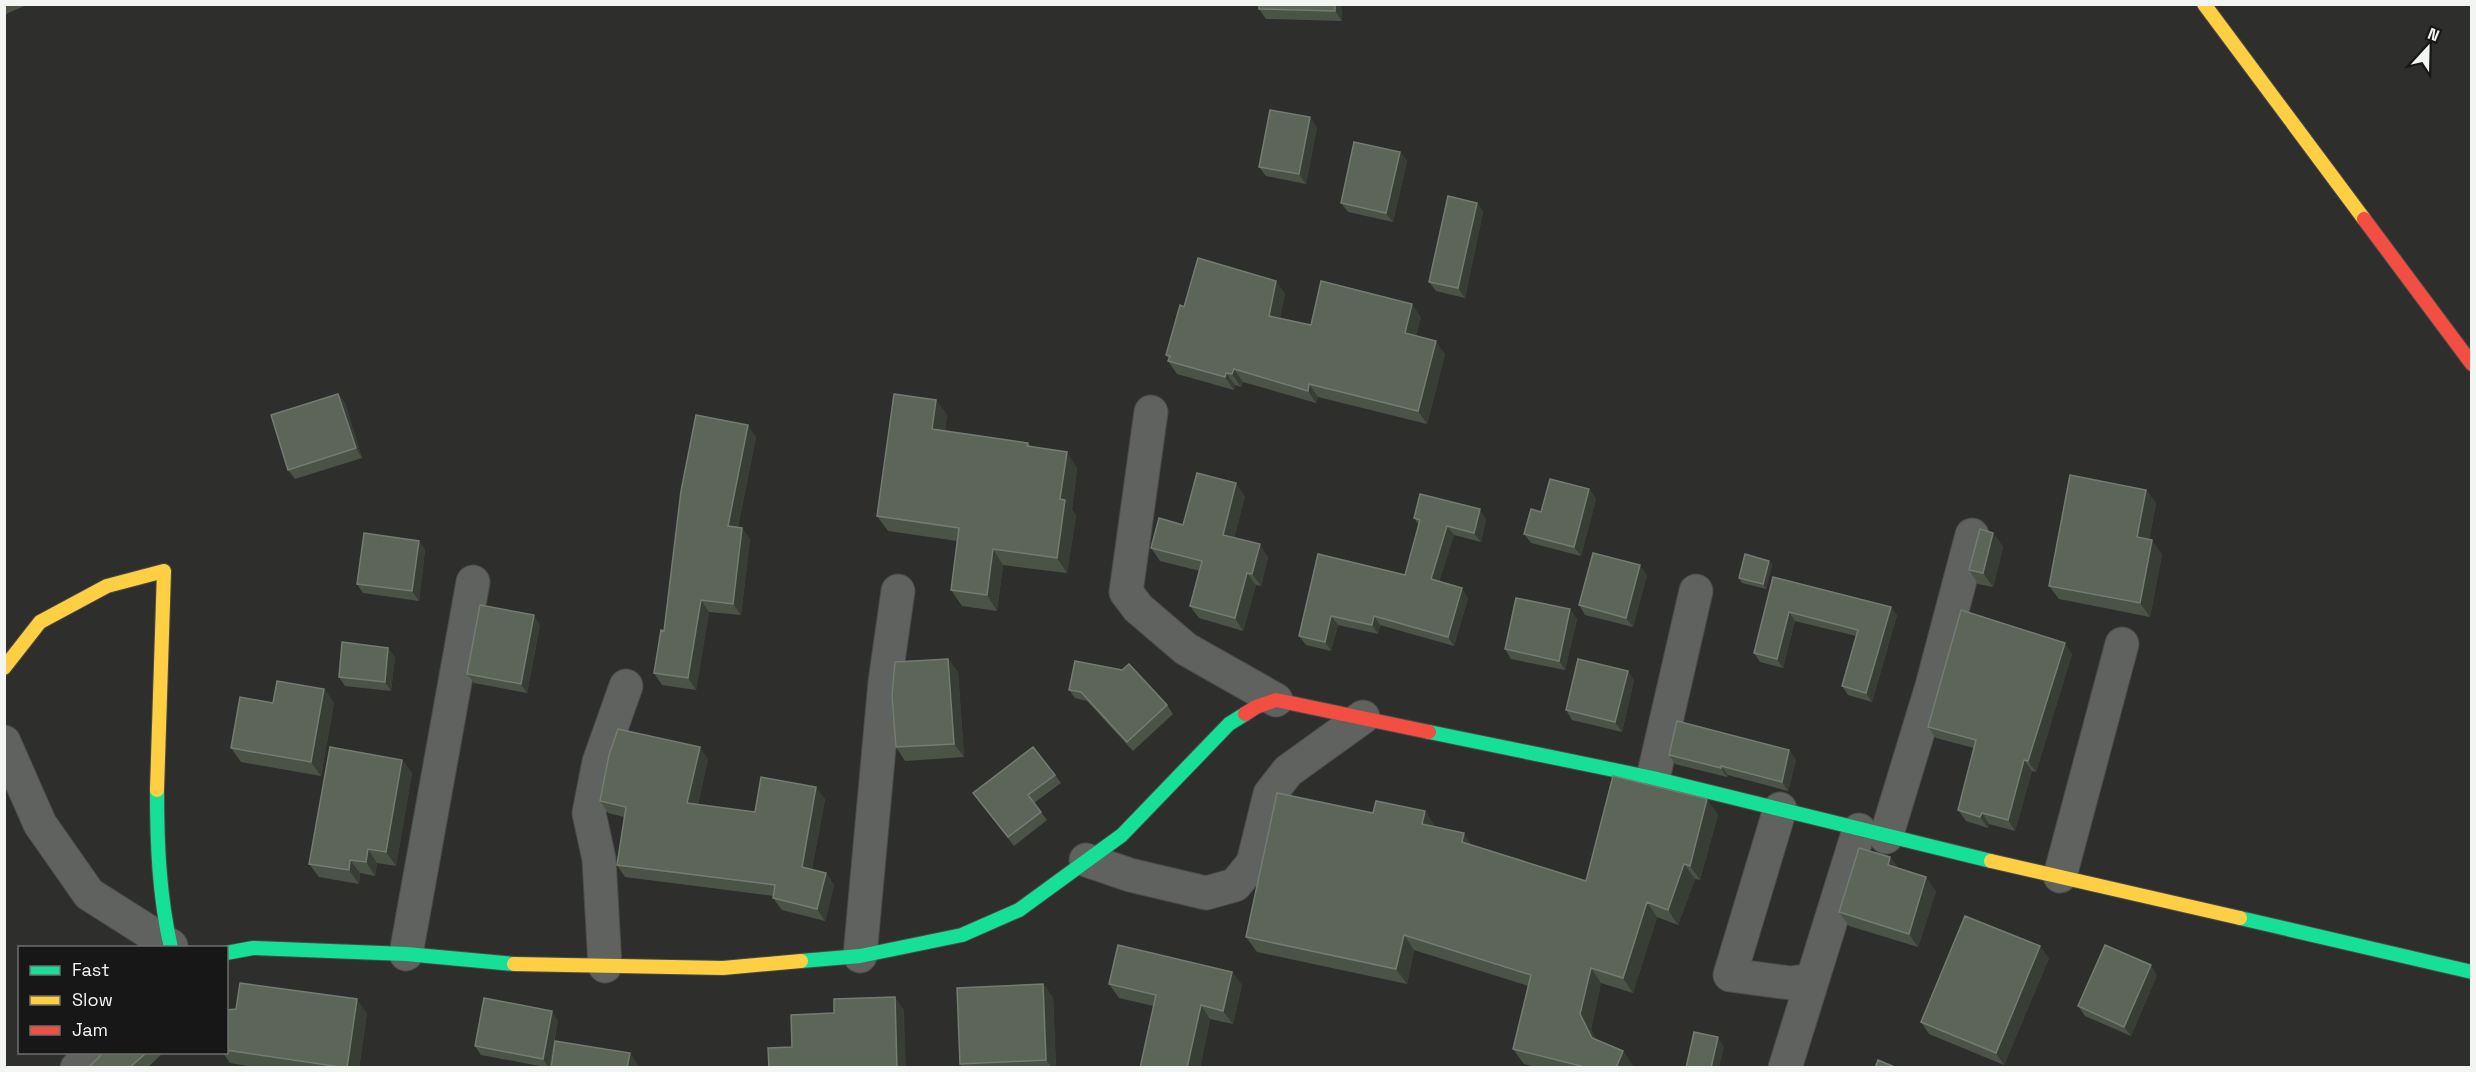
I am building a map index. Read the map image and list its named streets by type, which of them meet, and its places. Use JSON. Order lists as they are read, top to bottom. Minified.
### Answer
{"legend":["Fast","Slow","Jam"],"north":"top"}
